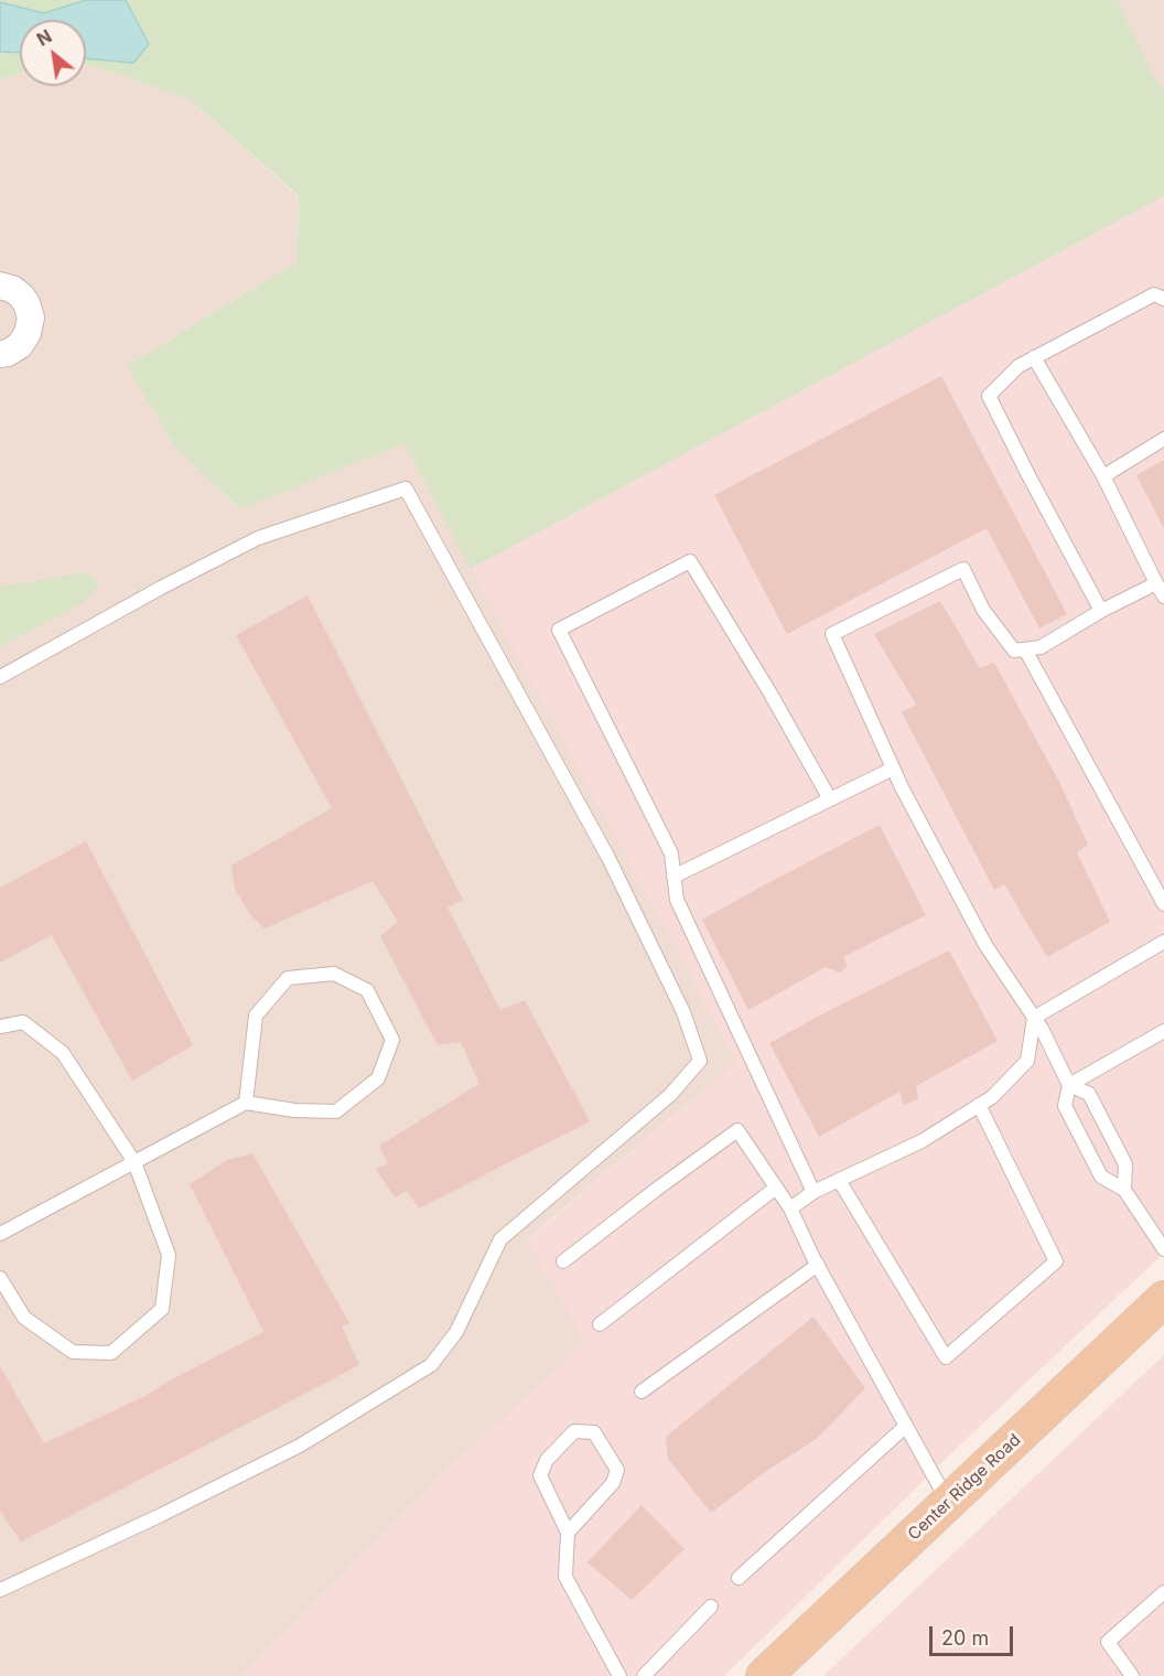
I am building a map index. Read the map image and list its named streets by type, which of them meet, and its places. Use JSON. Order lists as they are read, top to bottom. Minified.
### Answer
{"streets":{"main road":["Center Ridge Road"]},"scale_bar":"20 m","north":"top left"}
